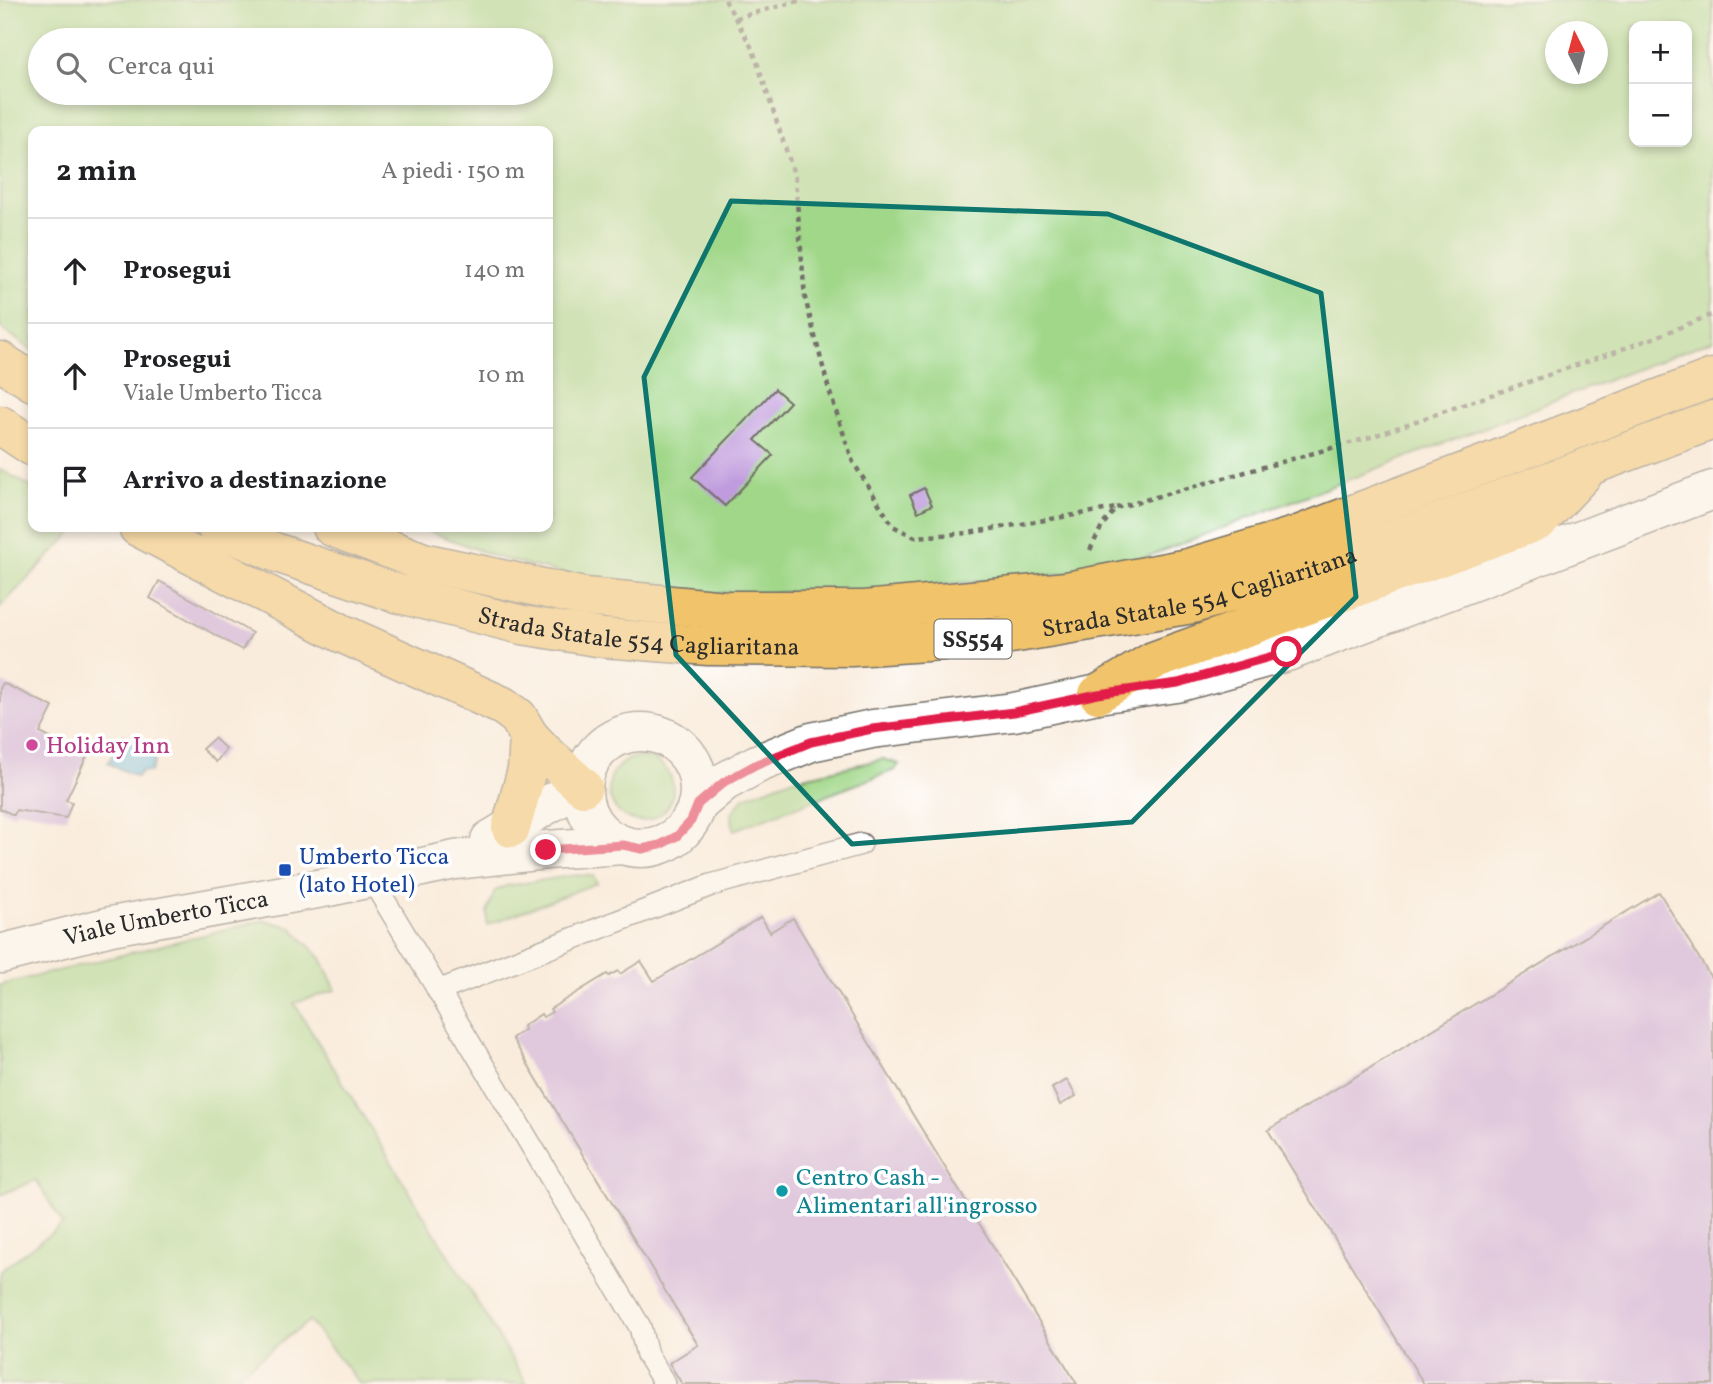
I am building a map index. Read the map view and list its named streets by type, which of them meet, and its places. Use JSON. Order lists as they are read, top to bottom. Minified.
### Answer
{"streets":{"highway":["Strada Statale 554 Cagliaritana","SS554"],"street":["Viale Umberto Ticca"]},"places":{"other":["Holiday Inn","Centro Cash - Alimentari all'ingrosso"],"transit":["Umberto Ticca (lato Hotel)"]},"north":"top","page":{"map_buttons":["+","−"],"search":"Cerca qui","heading":["2 min","A piedi · 150 m"],"list":[["Prosegui","140 m"],["Prosegui","Viale Umberto Ticca","10 m"],"Arrivo a destinazione"]}}
